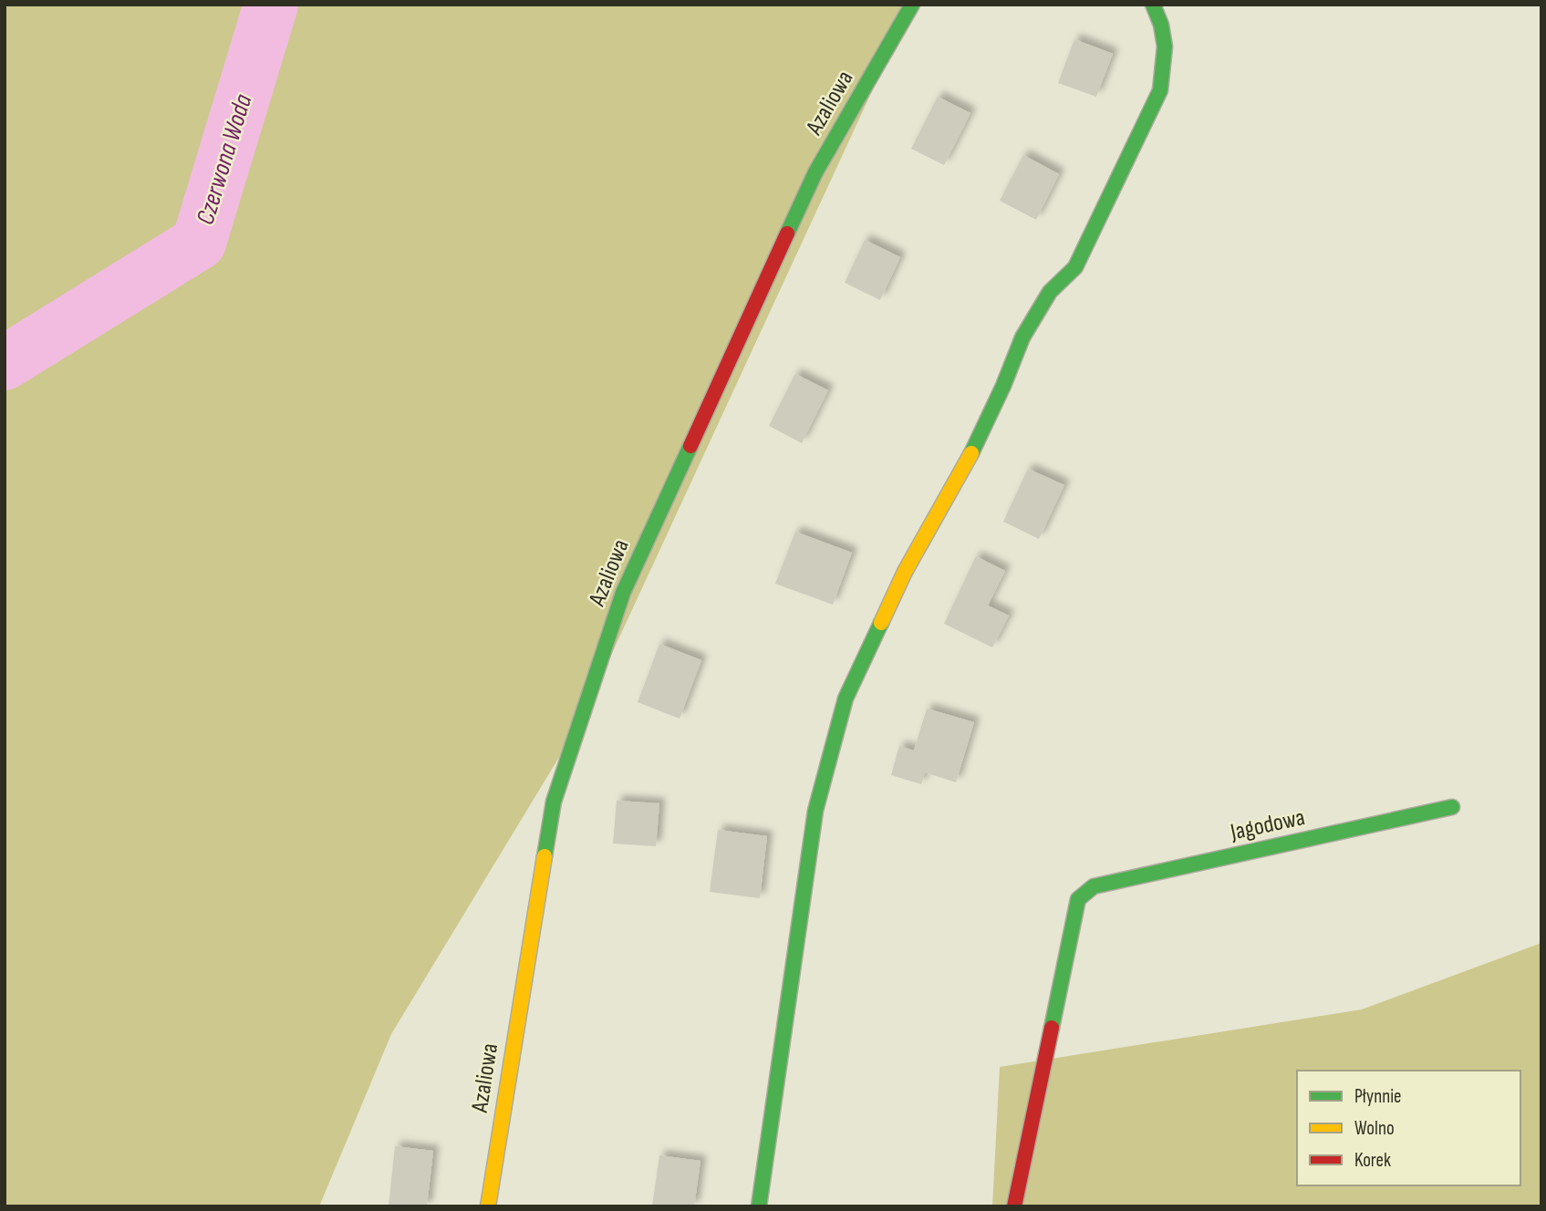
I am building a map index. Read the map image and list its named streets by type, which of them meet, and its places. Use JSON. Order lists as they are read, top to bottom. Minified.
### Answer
{"streets":{"street":["Azaliowa","Jagodowa"]},"water":["Czerwona Woda"],"legend":["Płynnie","Wolno","Korek"]}
